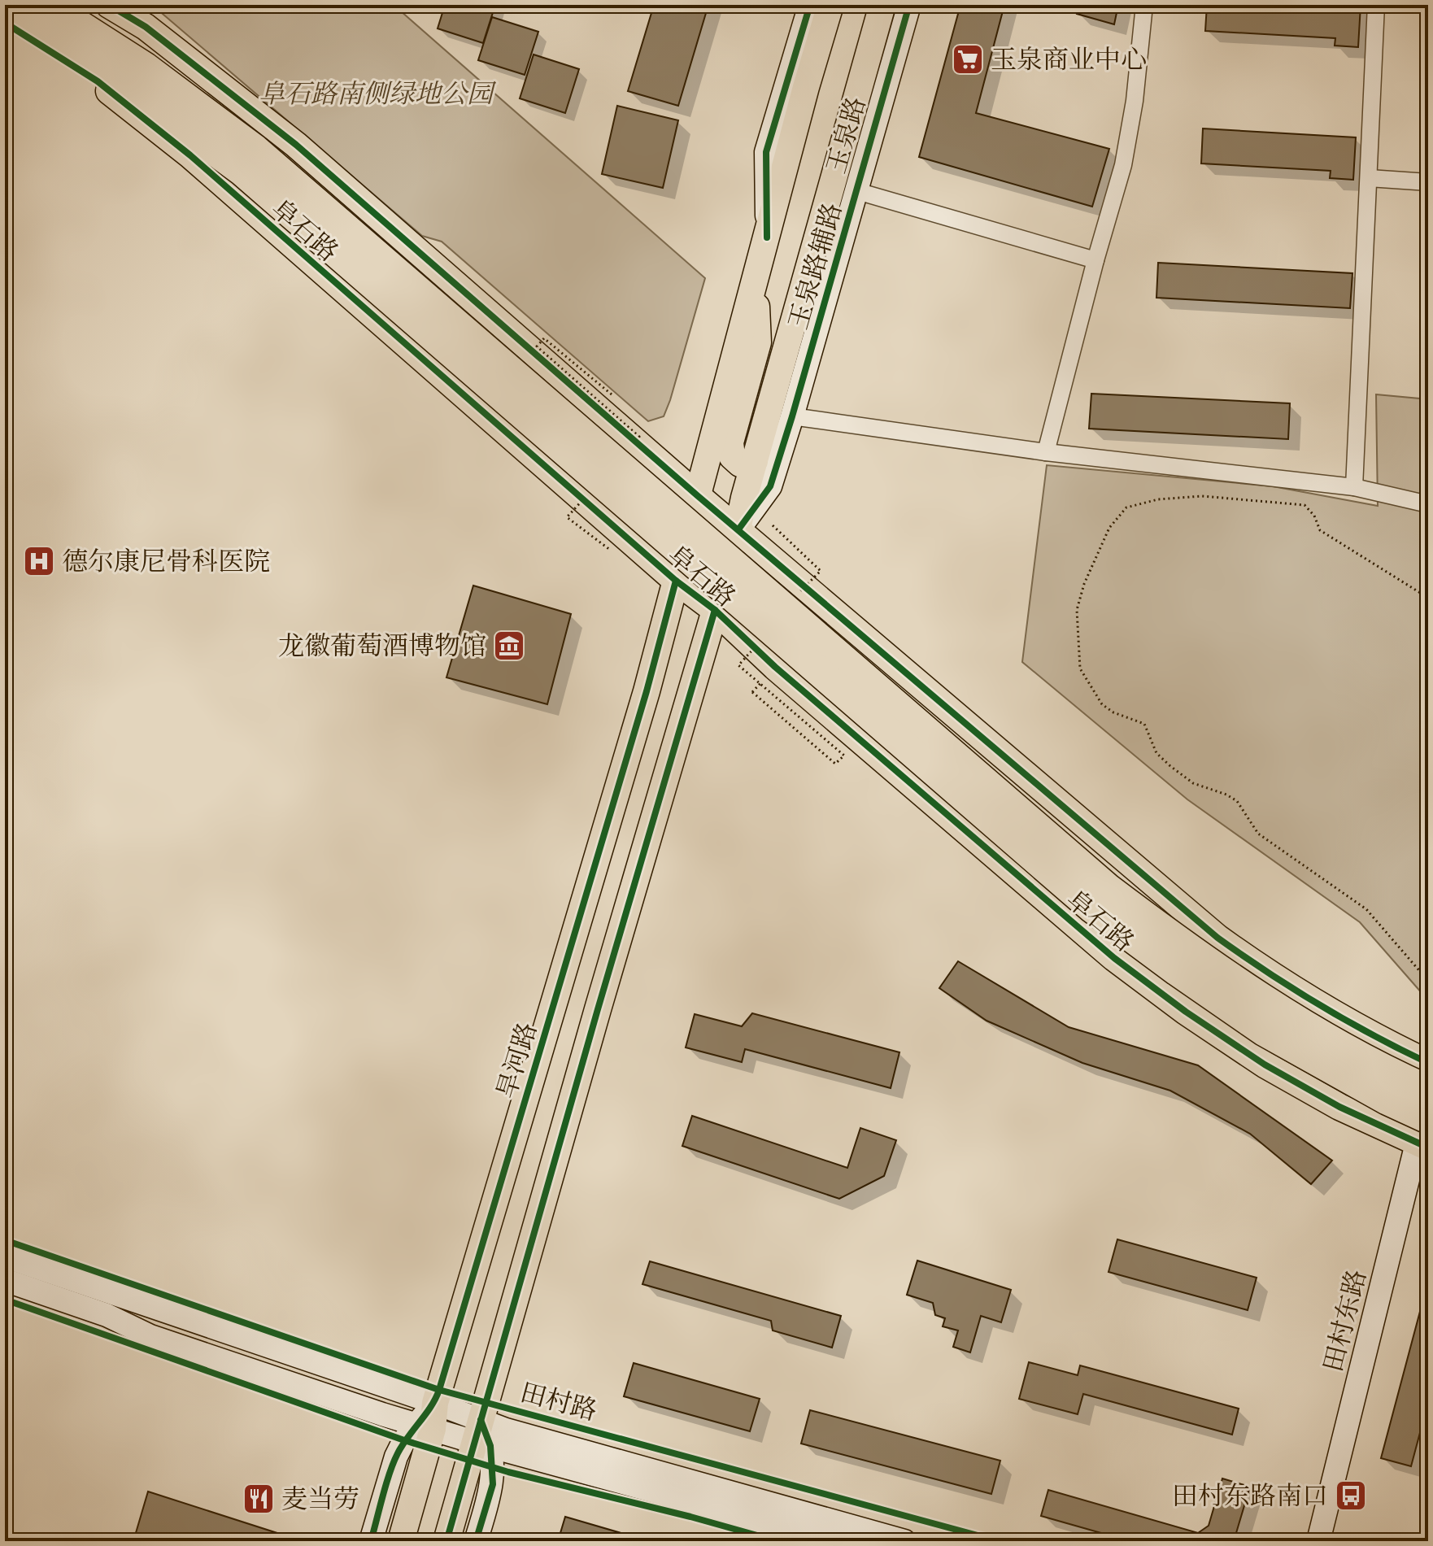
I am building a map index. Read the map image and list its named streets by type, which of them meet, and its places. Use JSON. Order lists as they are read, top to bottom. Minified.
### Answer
{"streets":{"highway":["阜石路"],"main road":["玉泉路","玉泉路辅路","旱河路","田村东路","田村路"]},"crossings":[["玉泉路","阜石路"],["玉泉路","玉泉路辅路"],["玉泉路","旱河路"],["阜石路","旱河路"],["阜石路","田村东路"],["旱河路","田村路"]],"parks":["阜石路南侧绿地公园"],"places":{"supermarket":["玉泉商业中心"],"hospital":["德尔康尼骨科医院"],"museum":["龙徽葡萄酒博物馆"],"bus stop":["田村东路南口"],"restaurant":["麦当劳"]}}
